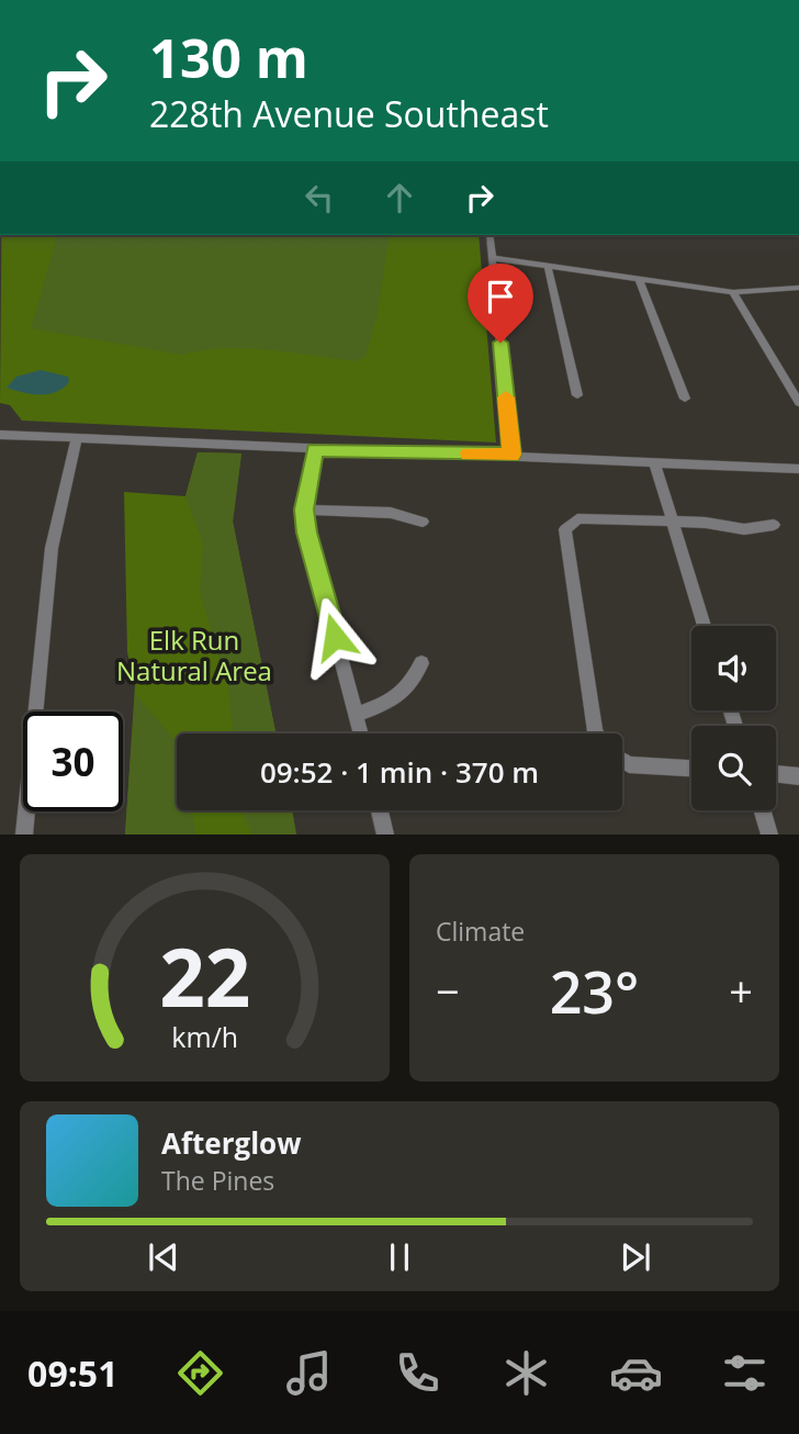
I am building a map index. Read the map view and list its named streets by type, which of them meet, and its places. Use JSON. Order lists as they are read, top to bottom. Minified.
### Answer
{"parks":["Elk Run Natural Area"],"page":{"turn":["130 m","228th Avenue Southeast"],"limit":"30","trip":"09:52 · 1 min · 370 m","tile":"Climate","heat":["−","23°","+"],"song":["Afterglow","The Pines"],"tabs":"09:51","gauge":["22","km/h"]}}
